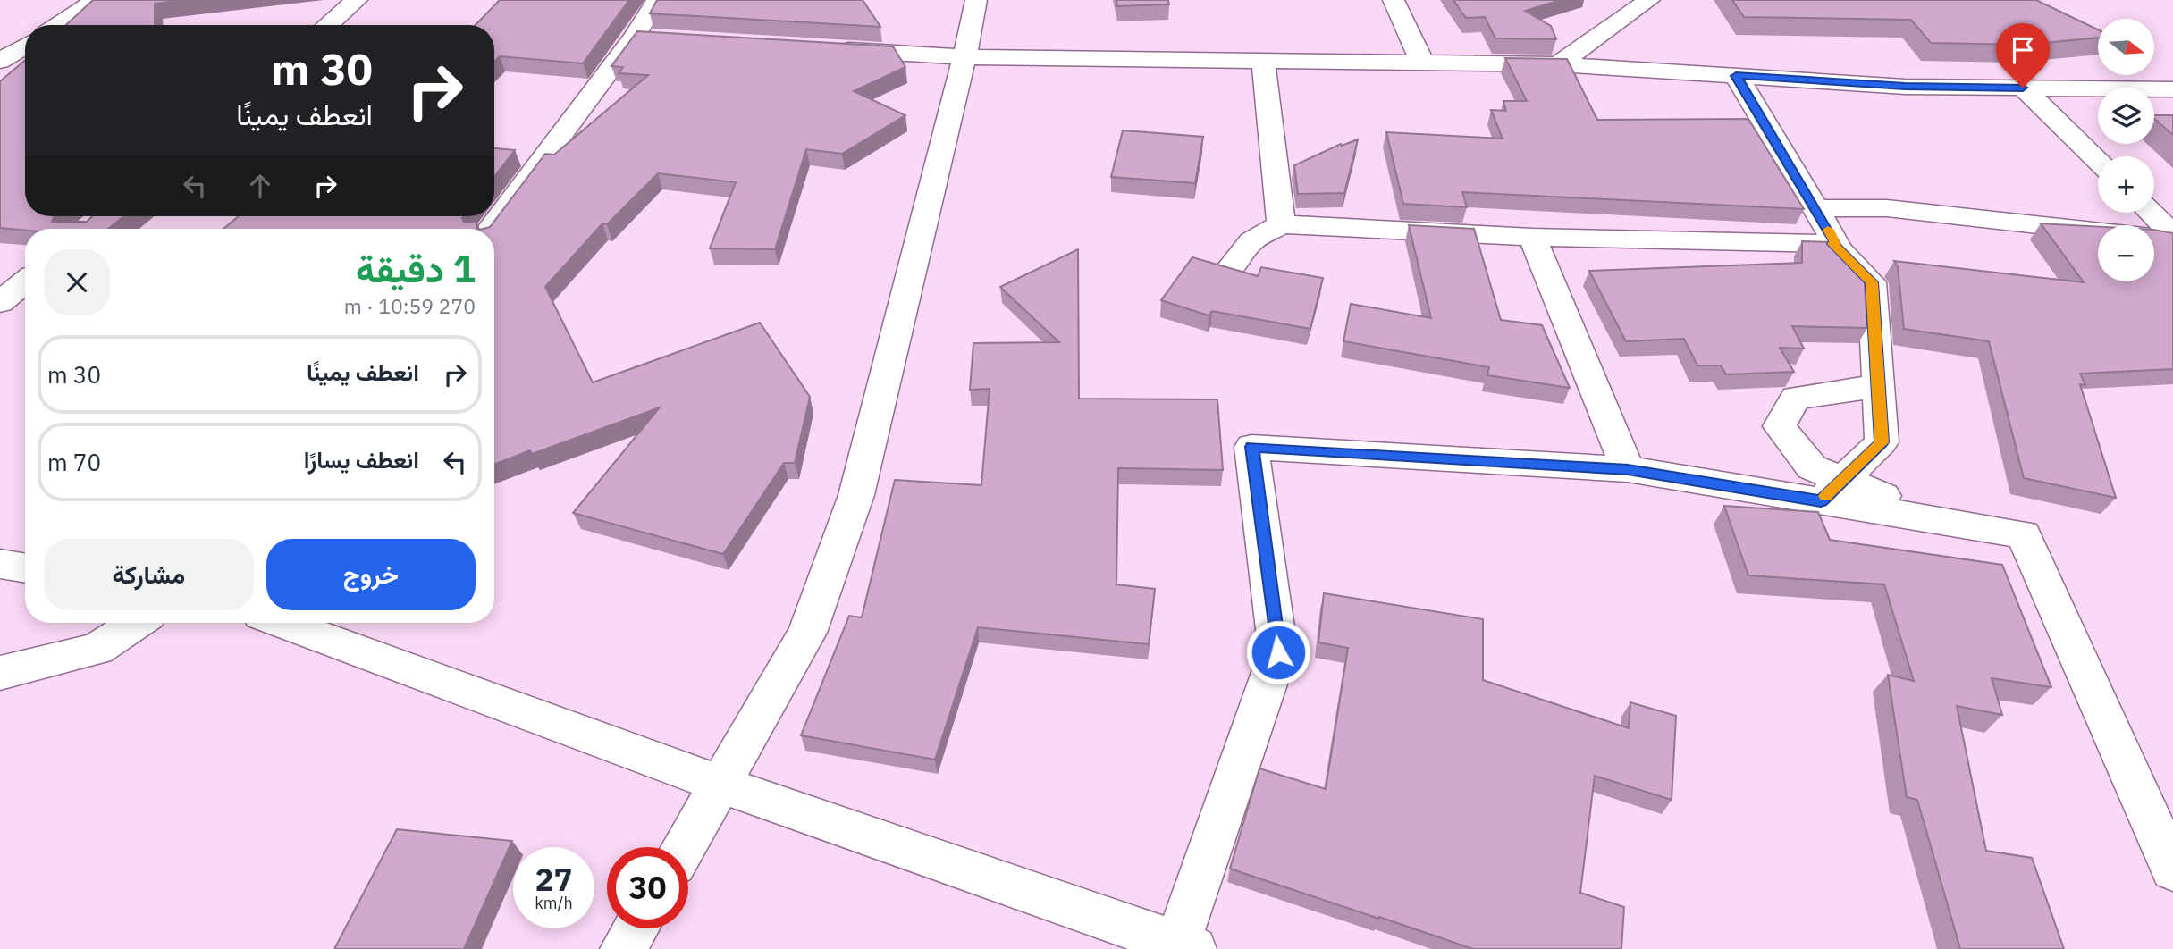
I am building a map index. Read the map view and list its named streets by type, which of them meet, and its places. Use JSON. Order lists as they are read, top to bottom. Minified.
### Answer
{"north":"right","page":{"map_buttons":["+","−"],"turn":["30 m","انعطف يمينًا"],"heading":["1 دقيقة","270 m · 10:59"],"list":[{"name":"انعطف يمينًا","value":"30 m"},{"name":"انعطف يسارًا","value":"70 m"}],"buttons":["خروج","مشاركة"],"speed":"27 km/h","limit":"30"}}
